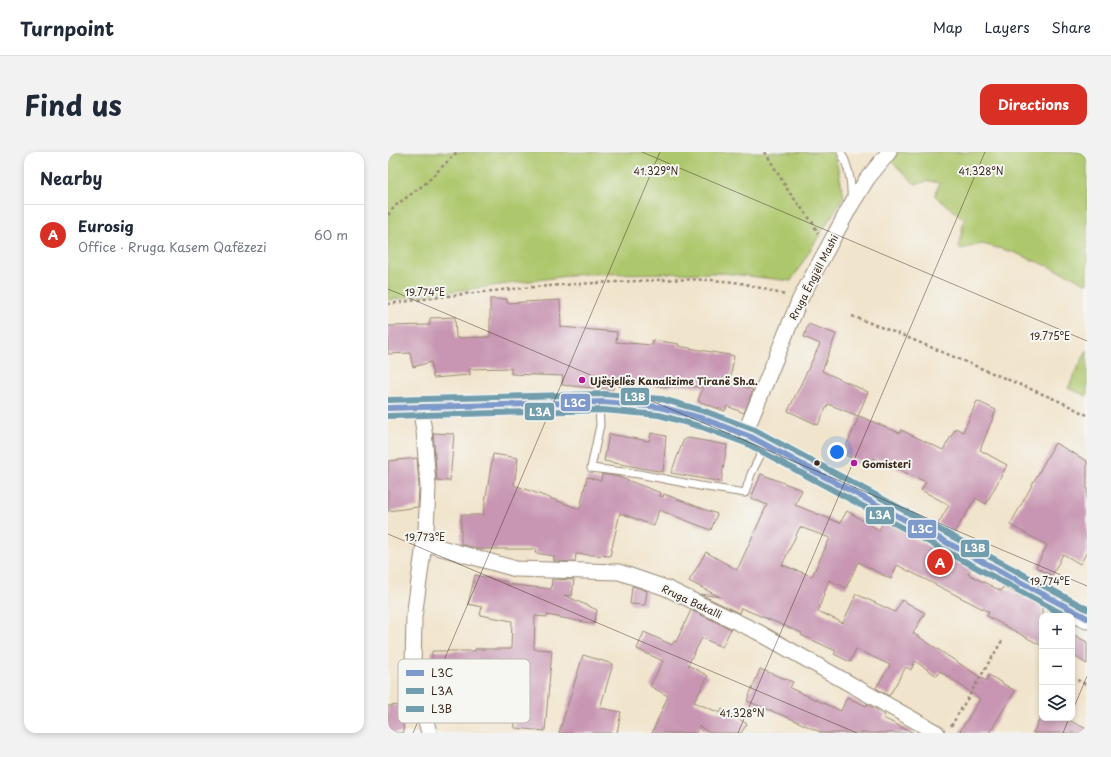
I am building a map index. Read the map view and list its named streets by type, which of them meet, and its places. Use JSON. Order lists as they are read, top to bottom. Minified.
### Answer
{"streets":{"street":["Rruga Ëngjëll Mashi","Rruga Bakalli"]},"places":["Ujësjellës Kanalizime Tiranë Sh.a.","Gomisteri"],"lines":["transit line L3B","transit line L3C","transit line L3A"],"legend":["L3C","L3A","L3B"],"page":{"header":"Turnpoint","nav":["Map","Layers","Share"],"title":"Find us","buttons":"Directions","heading":"Nearby","list":[{"mark":"A","name":"Eurosig","note":"Office · Rruga Kasem Qafëzezi","value":"60 m"}],"pins":"A","map_buttons":["+","−"]},"coordinates":["41.329°N","41.328°N","19.774°E","19.775°E","19.773°E"]}
